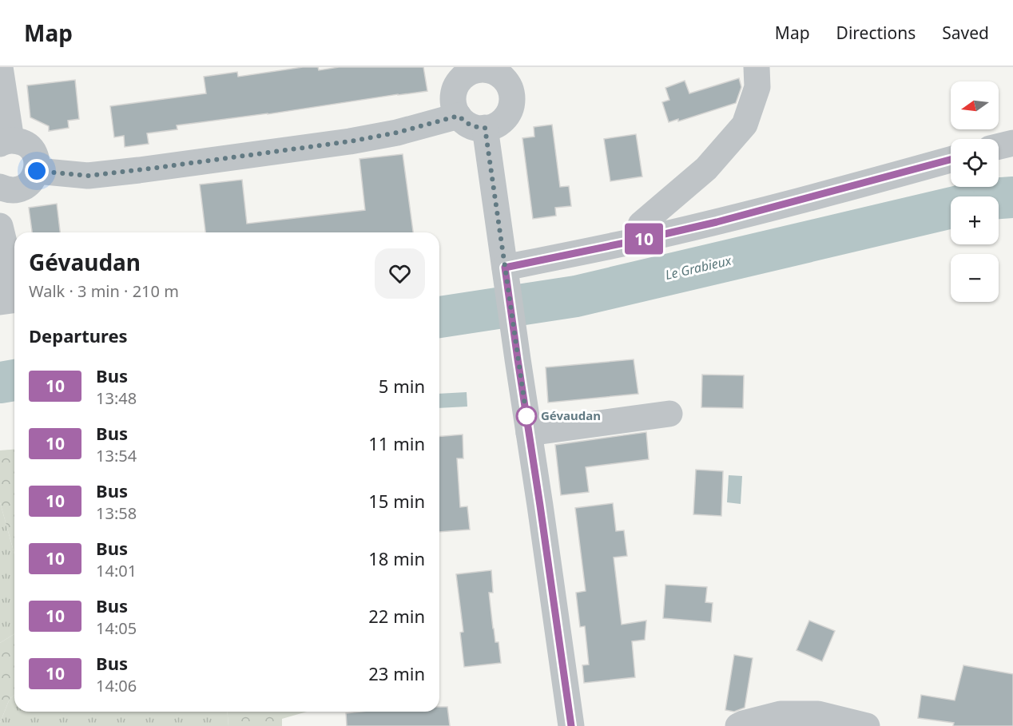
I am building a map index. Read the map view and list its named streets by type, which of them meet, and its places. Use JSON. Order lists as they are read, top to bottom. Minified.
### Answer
{"water":["Le Grabieux"],"places":["Gévaudan"],"lines":["bus line 10"],"north":"left","page":{"header":"Map","nav":["Map","Directions","Saved"],"on_map":"10","map_buttons":["+","−"],"heading":[["Gévaudan","Walk · 3 min · 210 m"],"Departures"],"list":[{"mark":"10","name":"Bus","note":"13:48","value":"5 min"},{"mark":"10","name":"Bus","note":"13:54","value":"11 min"},{"mark":"10","name":"Bus","note":"13:58","value":"15 min"},{"mark":"10","name":"Bus","note":"14:01","value":"18 min"},{"mark":"10","name":"Bus","note":"14:05","value":"22 min"},{"mark":"10","name":"Bus","note":"14:06","value":"23 min"}]}}
